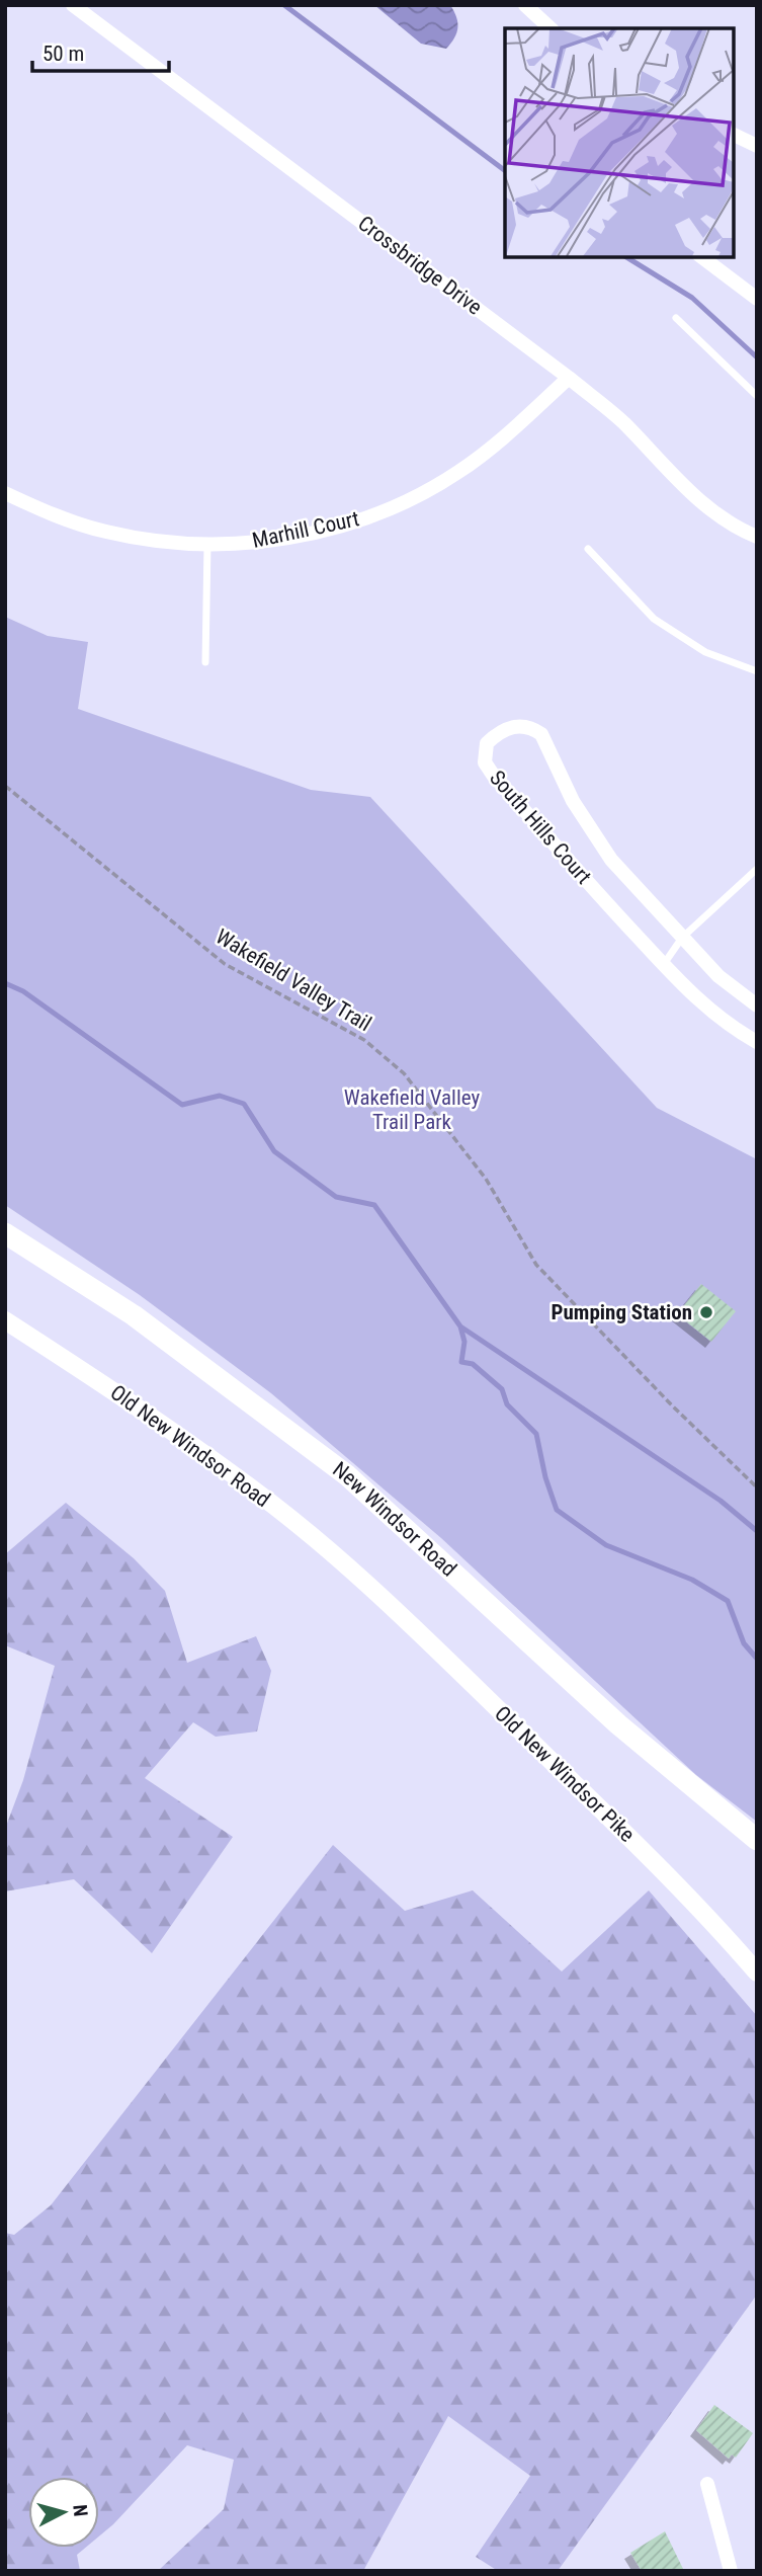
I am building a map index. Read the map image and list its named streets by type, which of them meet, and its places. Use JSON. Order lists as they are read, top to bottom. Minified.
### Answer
{"streets":{"main road":["New Windsor Road"],"street":["Crossbridge Drive","Marhill Court","South Hills Court","Old New Windsor Road","Old New Windsor Pike"],"path":["Wakefield Valley Trail"]},"crossings":[["Crossbridge Drive","Marhill Court"],["Old New Windsor Road","Old New Windsor Pike"]],"parks":["Wakefield Valley Trail Park"],"places":["Pumping Station"],"scale_bar":"50 m","north":"right"}
